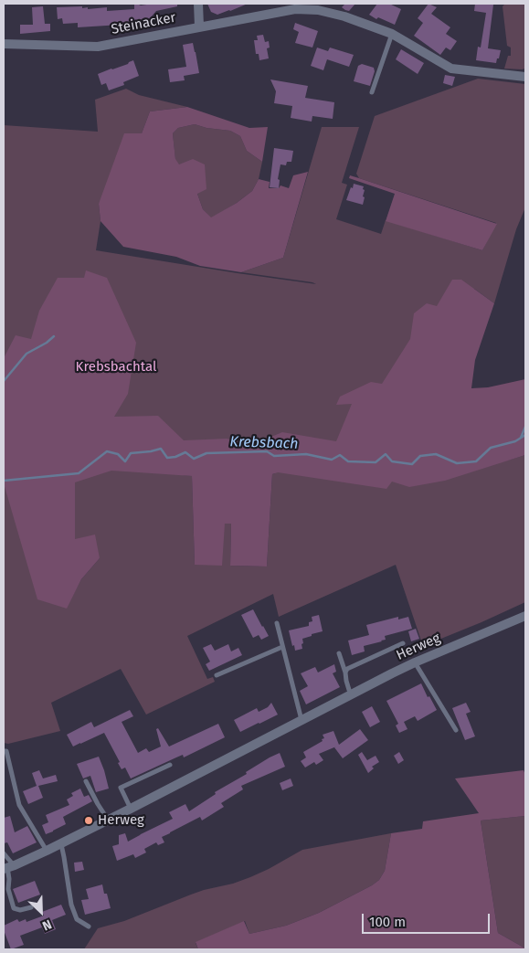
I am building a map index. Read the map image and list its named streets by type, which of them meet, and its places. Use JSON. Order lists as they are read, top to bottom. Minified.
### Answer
{"streets":{"street":["Steinacker","Herweg"]},"water":["Krebsbach"],"parks":["Krebsbachtal"],"places":["Herweg"],"scale_bar":"100 m","north":"bottom right"}
